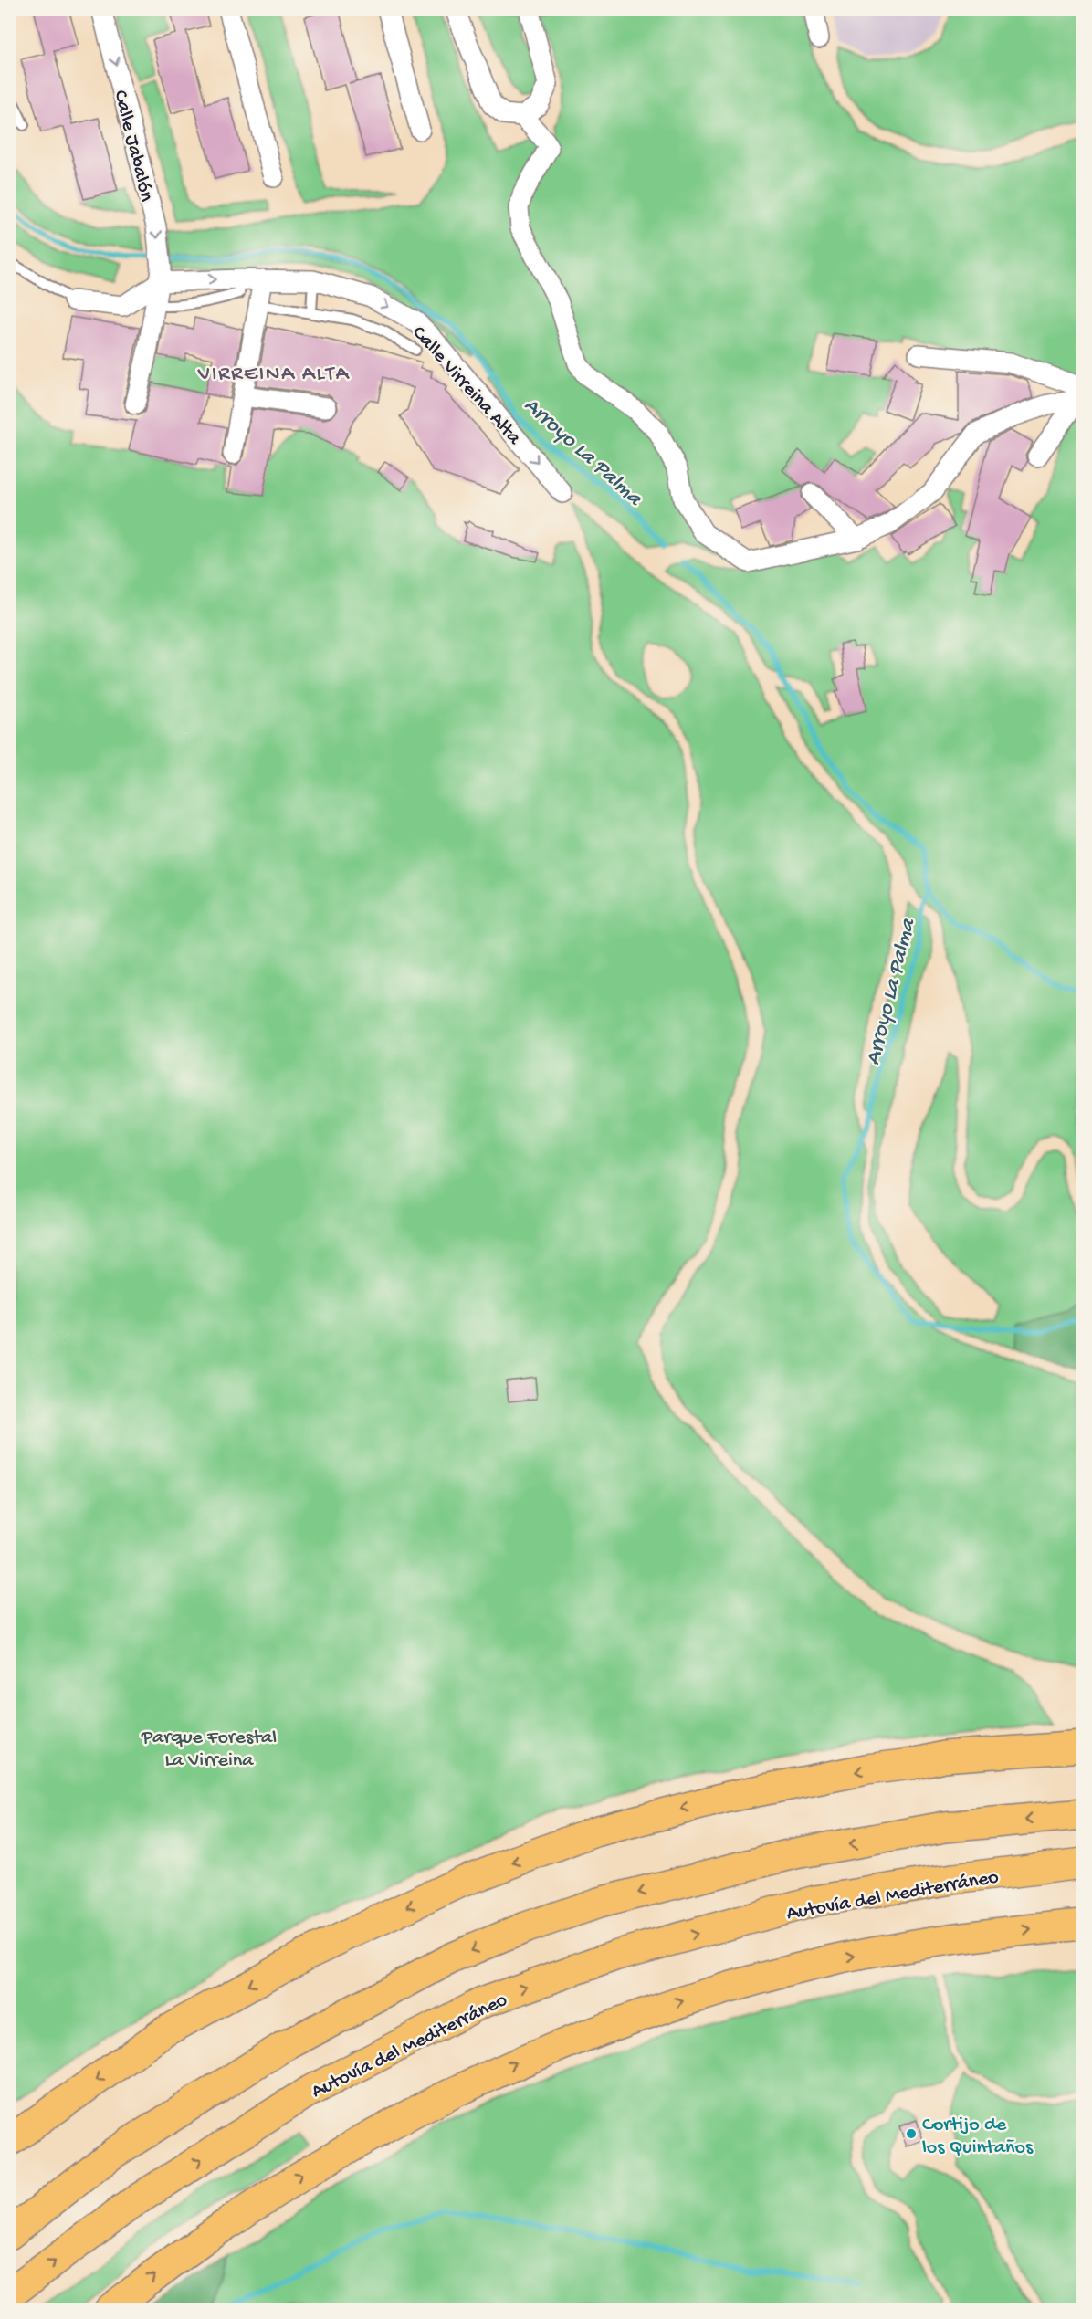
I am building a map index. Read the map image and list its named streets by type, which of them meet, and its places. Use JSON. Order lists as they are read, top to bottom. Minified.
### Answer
{"streets":{"highway":["Autovía del Mediterráneo"],"street":["Calle Jabalón","Calle Virreina Alta"]},"crossings":[["Calle Jabalón","Calle Virreina Alta"]],"one_way":["Calle Virreina Alta"],"districts":["VIRREINA ALTA"],"water":["Arroyo La Palma"],"parks":["Parque Forestal La Virreina"],"places":["Cortijo de los Quintaños"]}
